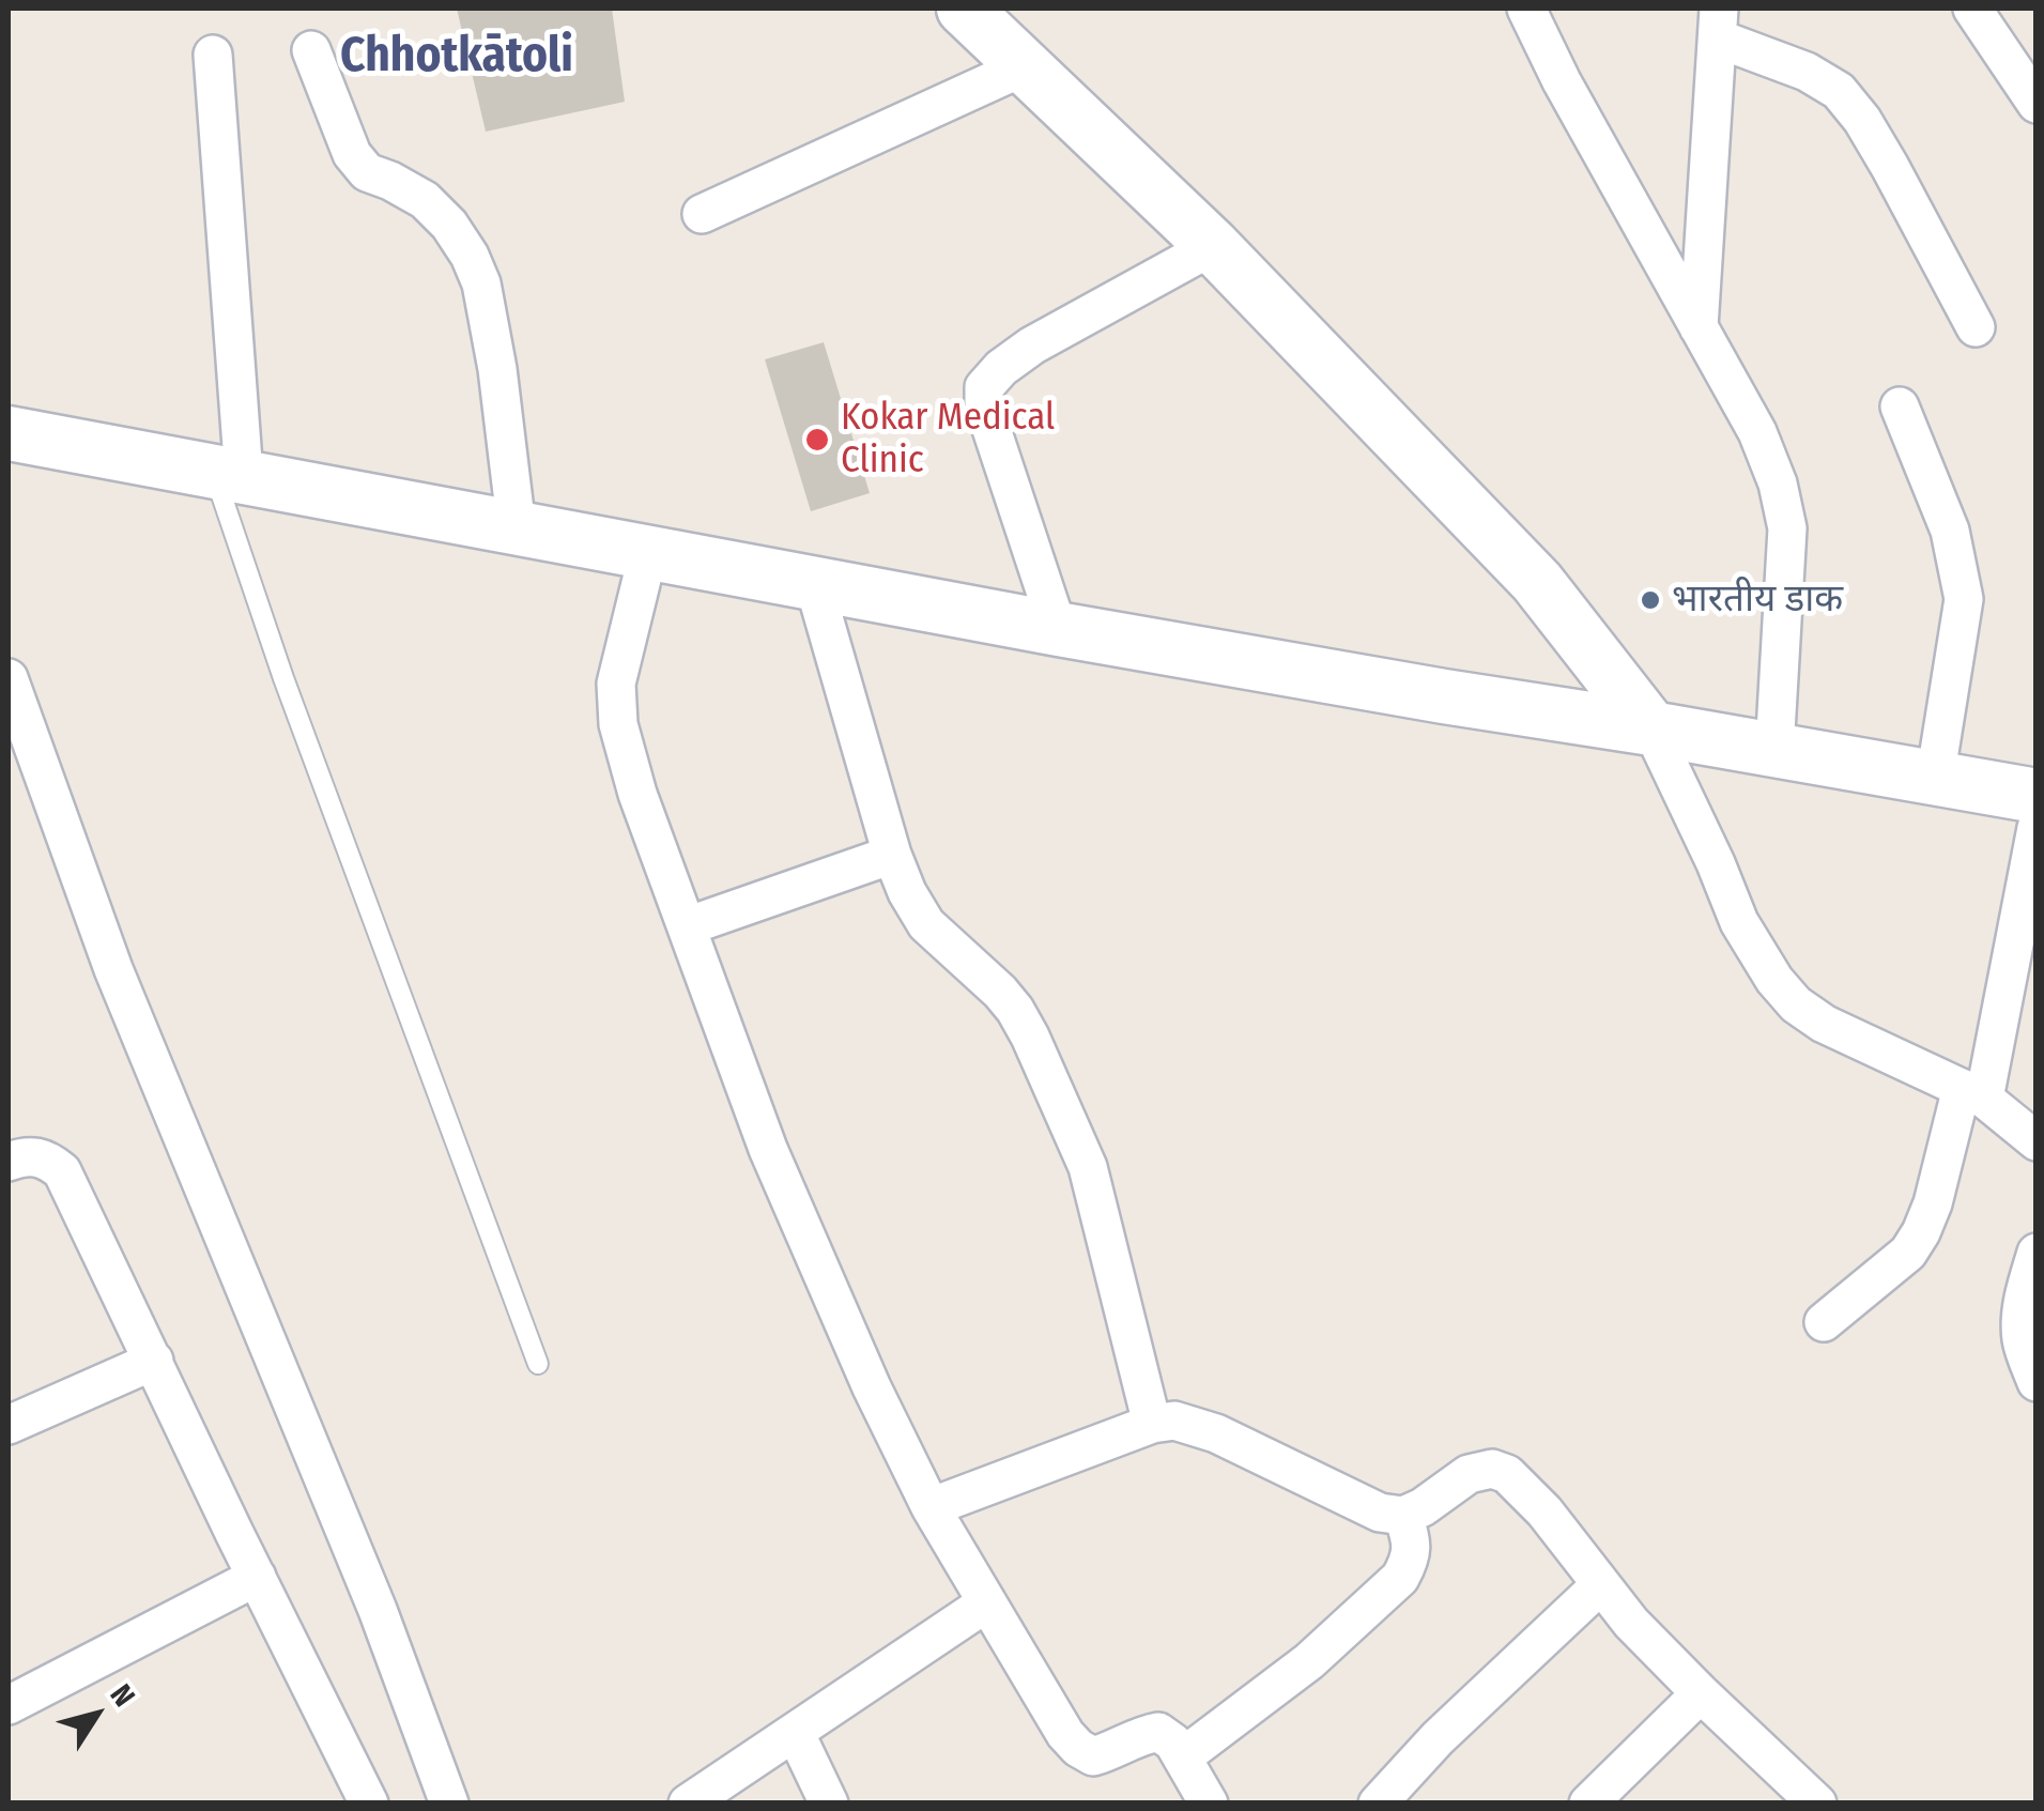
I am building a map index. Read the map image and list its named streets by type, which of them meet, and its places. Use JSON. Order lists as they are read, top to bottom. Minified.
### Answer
{"districts":["Chhotkātoli"],"places":["Kokar Medical Clinic","भारतीय डाक"],"north":"top right"}
